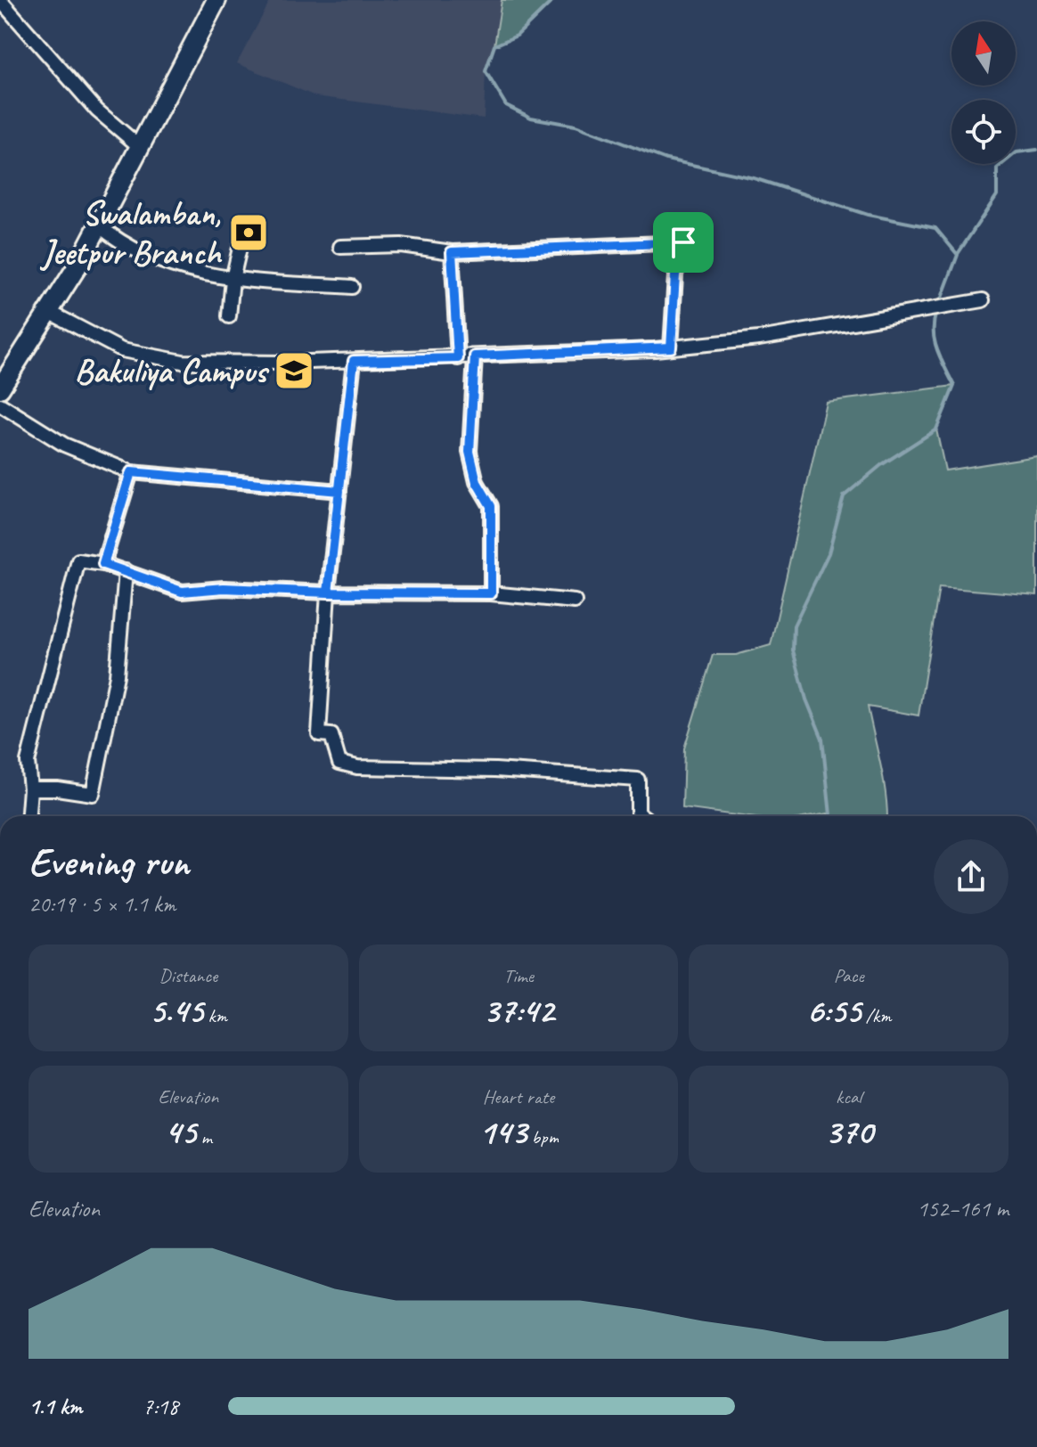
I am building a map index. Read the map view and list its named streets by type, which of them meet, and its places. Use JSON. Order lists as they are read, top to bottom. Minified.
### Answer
{"places":{"bank":["Swalamban, Jeetpur Branch"],"school or university":["Bakuliya Campus"]},"north":"top","page":{"heading":["Evening run","20:19 · 5 × 1.1 km"],"stats":[["Distance","5.45 km"],["Time","37:42"],["Pace","6:55 /km"],["Elevation","45 m"],["Heart rate","143 bpm"],["kcal","370"]],"chart":["Elevation","152–161 m"],"list":[{"name":"1.1 km","note":"7:18"}]}}
